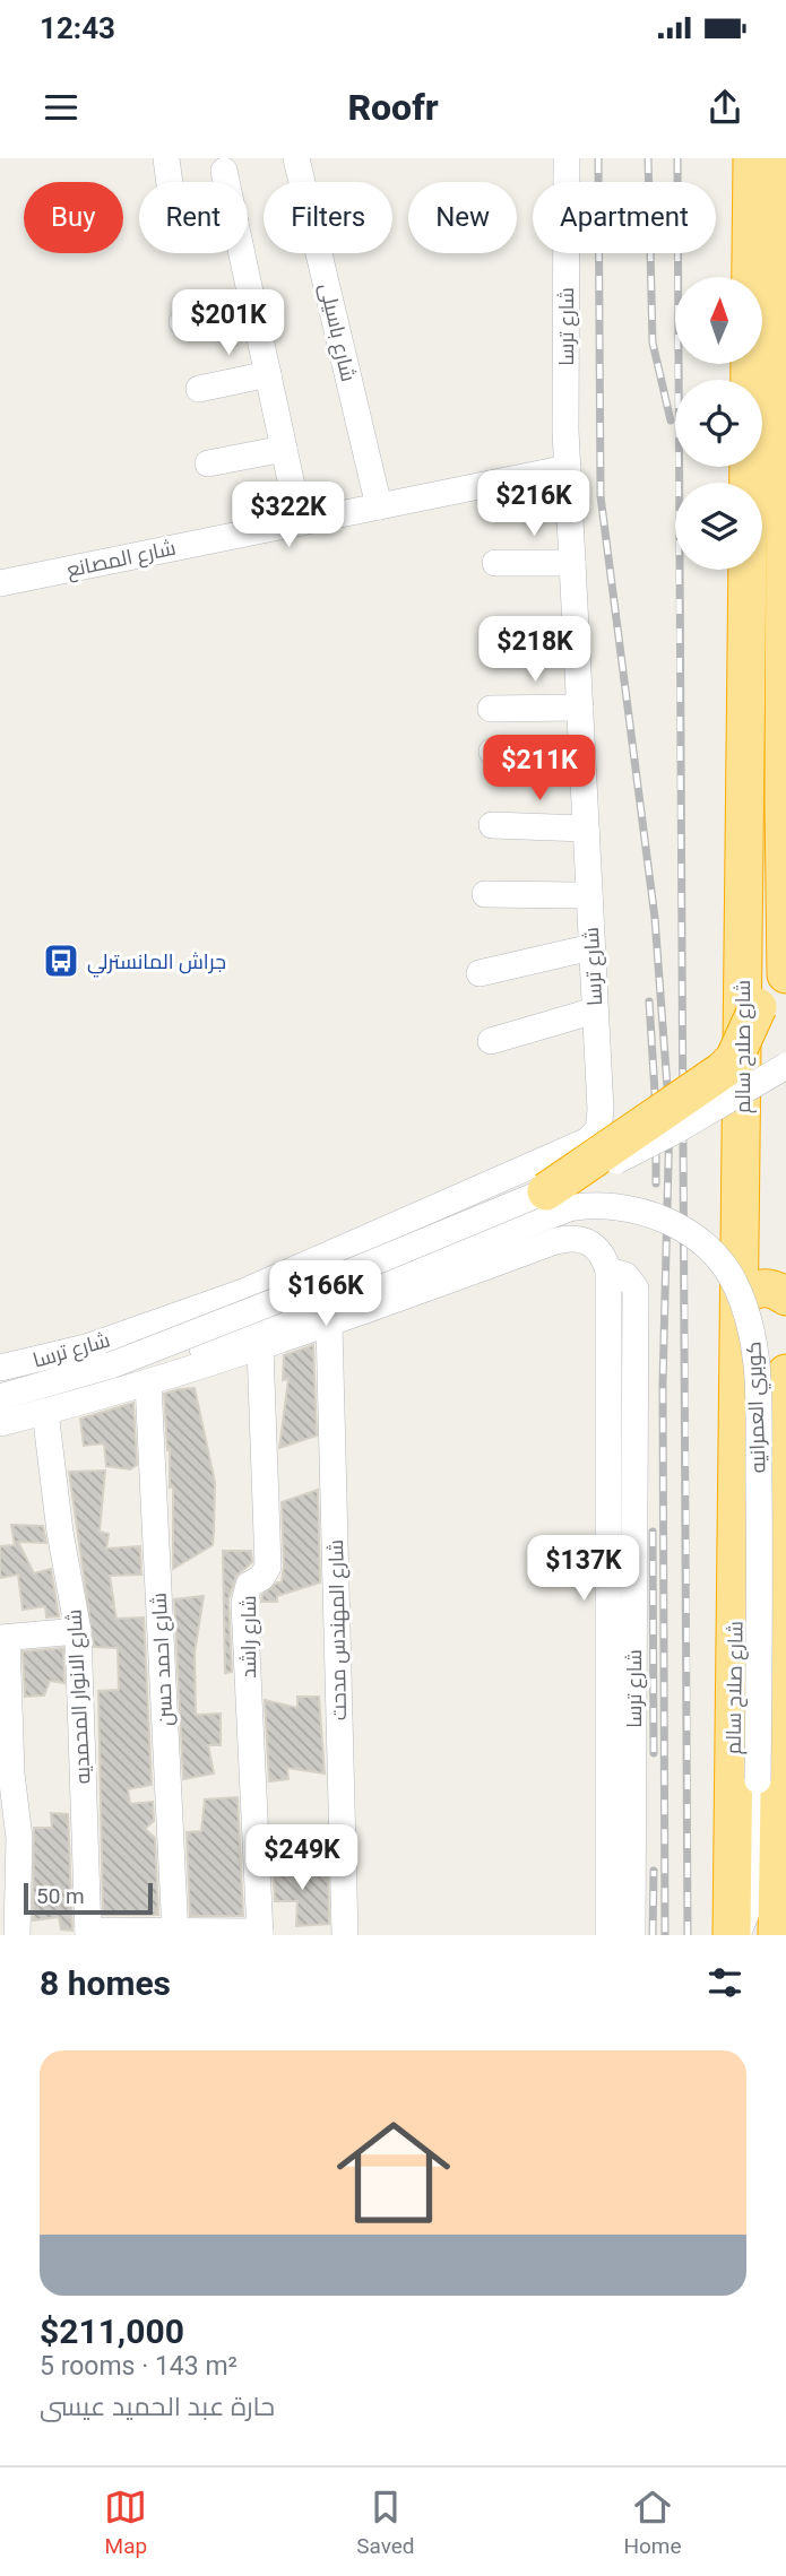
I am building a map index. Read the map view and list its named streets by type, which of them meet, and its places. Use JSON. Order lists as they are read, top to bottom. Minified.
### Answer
{"streets":{"highway":["شارع صلاح سالم"],"street":["شارع ترسا","شارع باسيلى","شارع المصانع","كوبري العمرانيه","شارع المهندس مدحت","شارع راشد","شارع احمد حسن","شارع الانوار المحمديه"]},"crossings":[["شارع ترسا","شارع المصانع"],["شارع باسيلى","شارع المصانع"],["شارع صلاح سالم","كوبري العمرانيه"],["كوبري العمرانيه","شارع الانوار المحمديه"]],"places":{"bus stop":["جراش المانسترلي"]},"scale_bar":"50 m","north":"top","page":{"status":"12:43","header":"Roofr","chip":["Buy","Rent","Filters","New","Apartment"],"price":["$201K","$216K","$322K","$218K","$211K","$166K","$137K","$249K"],"scale":"50 m","heading":"8 homes","list":[{"name":"$211,000","note":"5 rooms · 143 m² · حارة عبد الحميد عيسى"}],"tabs":["Map","Saved","Home"]}}
